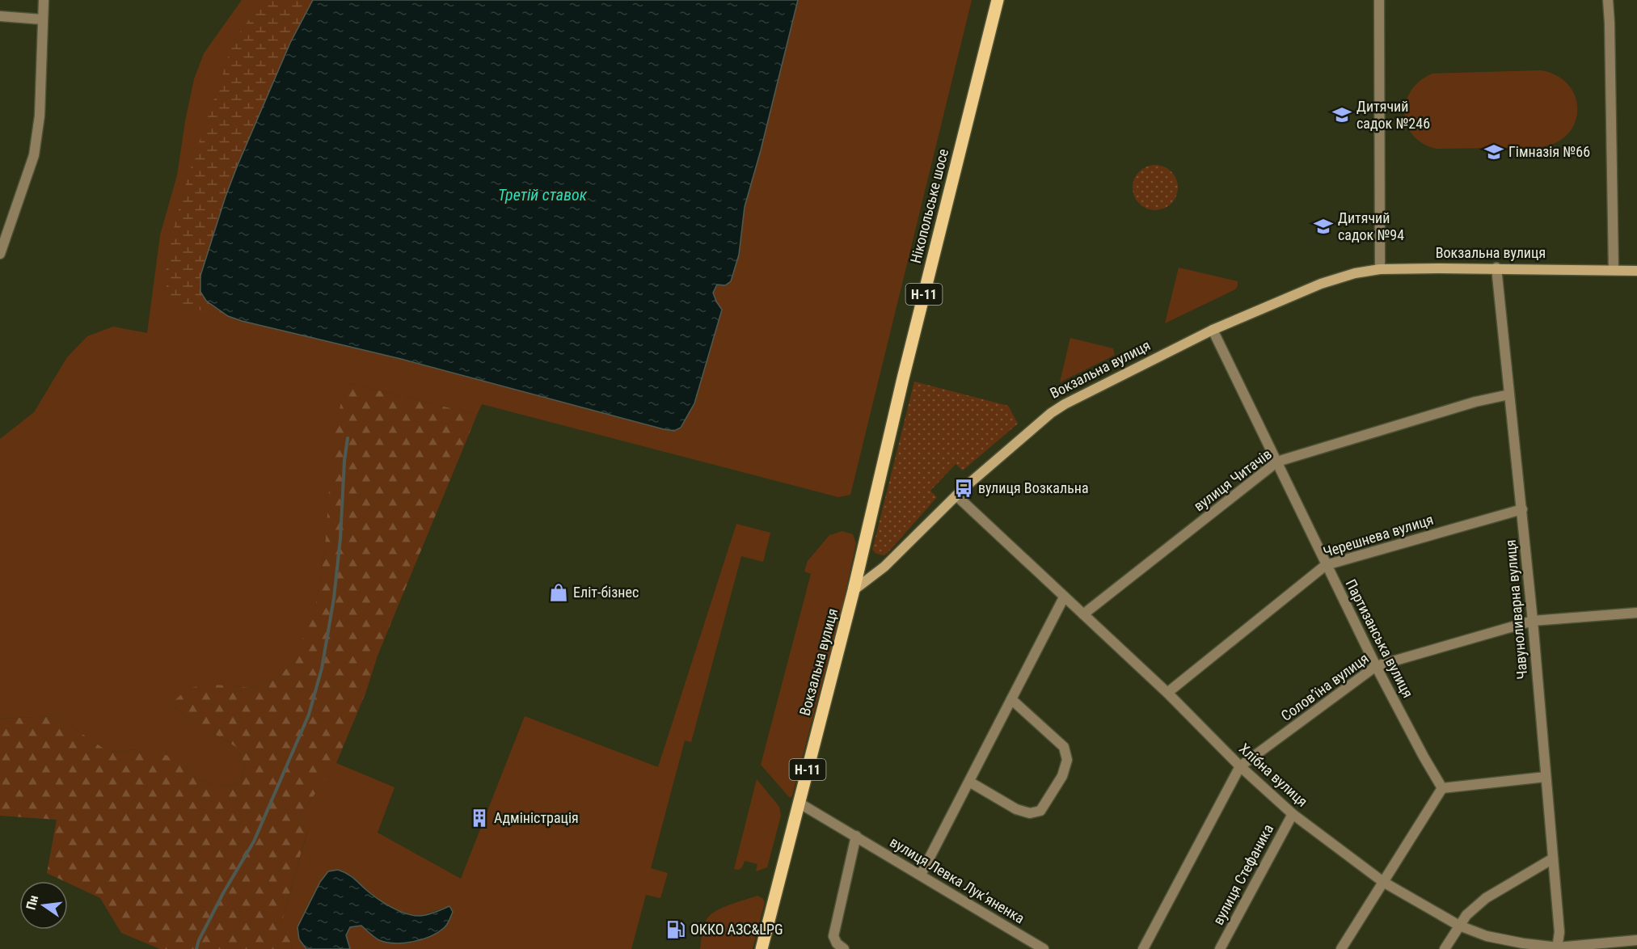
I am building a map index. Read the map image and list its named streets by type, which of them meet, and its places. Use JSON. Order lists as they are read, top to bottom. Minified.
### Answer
{"streets":{"main road":["Нікопольське шосе","Вокзальна вулиця","Н-11"],"street":["вулиця Читачів","Черешнева вулиця","Чавуноливарна вулиця","Партизанська вулиця","Соловʼїна вулиця","Хлібна вулиця","вулиця Стефаника","вулиця Левка Лукʼяненка"]},"crossings":[["Нікопольське шосе","Вокзальна вулиця"],["Вокзальна вулиця","Чавуноливарна вулиця"],["Вокзальна вулиця","Партизанська вулиця"],["Вокзальна вулиця","Хлібна вулиця"],["Вокзальна вулиця","вулиця Левка Лукʼяненка"],["вулиця Читачів","Чавуноливарна вулиця"],["вулиця Читачів","Партизанська вулиця"],["вулиця Читачів","Хлібна вулиця"],["Черешнева вулиця","Чавуноливарна вулиця"],["Черешнева вулиця","Партизанська вулиця"],["Черешнева вулиця","Хлібна вулиця"],["Чавуноливарна вулиця","Соловʼїна вулиця"],["Чавуноливарна вулиця","Хлібна вулиця"],["Партизанська вулиця","Соловʼїна вулиця"],["Соловʼїна вулиця","Хлібна вулиця"],["Хлібна вулиця","вулиця Стефаника"]],"water":["Третій ставок"],"places":{"school or university":["Дитячий садок №246","Гімназія №66","Дитячий садок №94"],"bus stop":["вулиця Возкальна"],"shop":["Еліт-бізнес"],"building":["Адміністрація"],"fuel station":["ОККО АЗС&LPG"]},"north":"left"}
